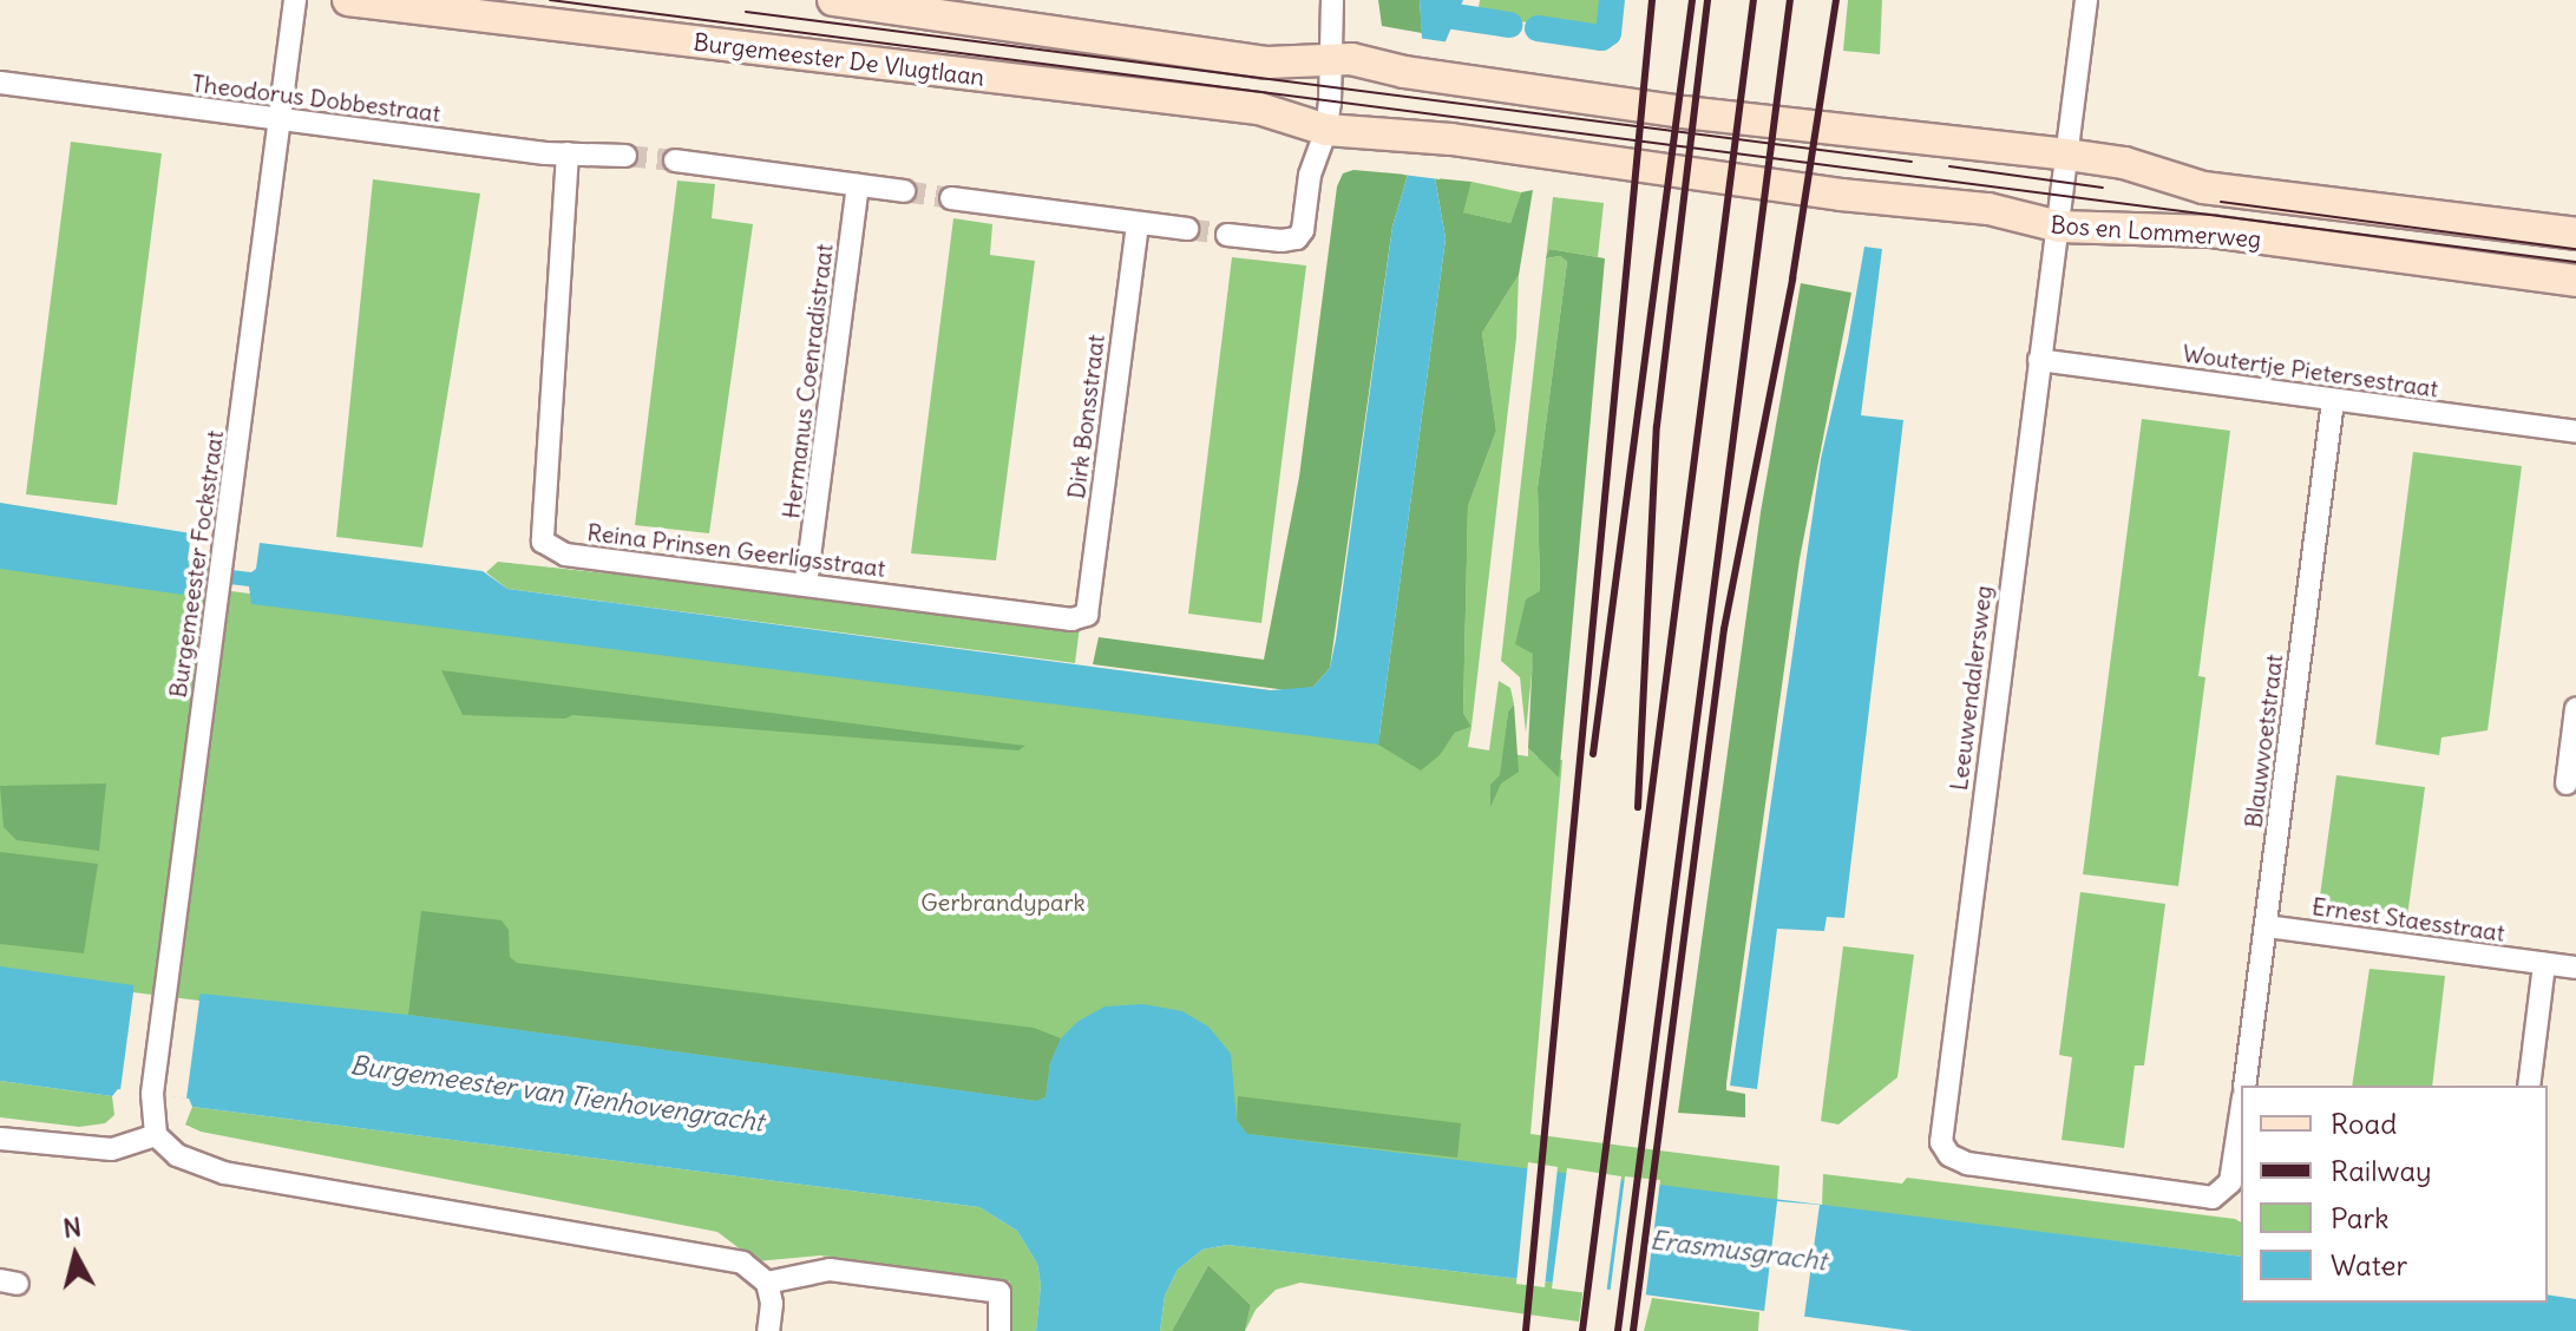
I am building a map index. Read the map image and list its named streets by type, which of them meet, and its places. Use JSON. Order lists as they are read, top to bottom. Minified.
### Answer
{"streets":{"main road":["Burgemeester De Vlugtlaan","Bos en Lommerweg"],"street":["Theodorus Dobbestraat","Woutertje Pietersestraat","Hermanus Coenradistraat","Dirk Bonsstraat","Reina Prinsen Geerligsstraat","Burgemeester Fockstraat","Leeuwendalersweg","Blauwvoetstraat","Ernest Staesstraat"]},"crossings":[["Burgemeester De Vlugtlaan","Bos en Lommerweg"],["Theodorus Dobbestraat","Reina Prinsen Geerligsstraat"],["Theodorus Dobbestraat","Burgemeester Fockstraat"],["Bos en Lommerweg","Leeuwendalersweg"],["Woutertje Pietersestraat","Leeuwendalersweg"],["Woutertje Pietersestraat","Blauwvoetstraat"],["Hermanus Coenradistraat","Reina Prinsen Geerligsstraat"],["Dirk Bonsstraat","Reina Prinsen Geerligsstraat"],["Blauwvoetstraat","Ernest Staesstraat"]],"water":["Burgemeester van Tienhovengracht","Erasmusgracht"],"parks":["Gerbrandypark"],"legend":["Road","Railway","Park","Water"],"north":"top"}
